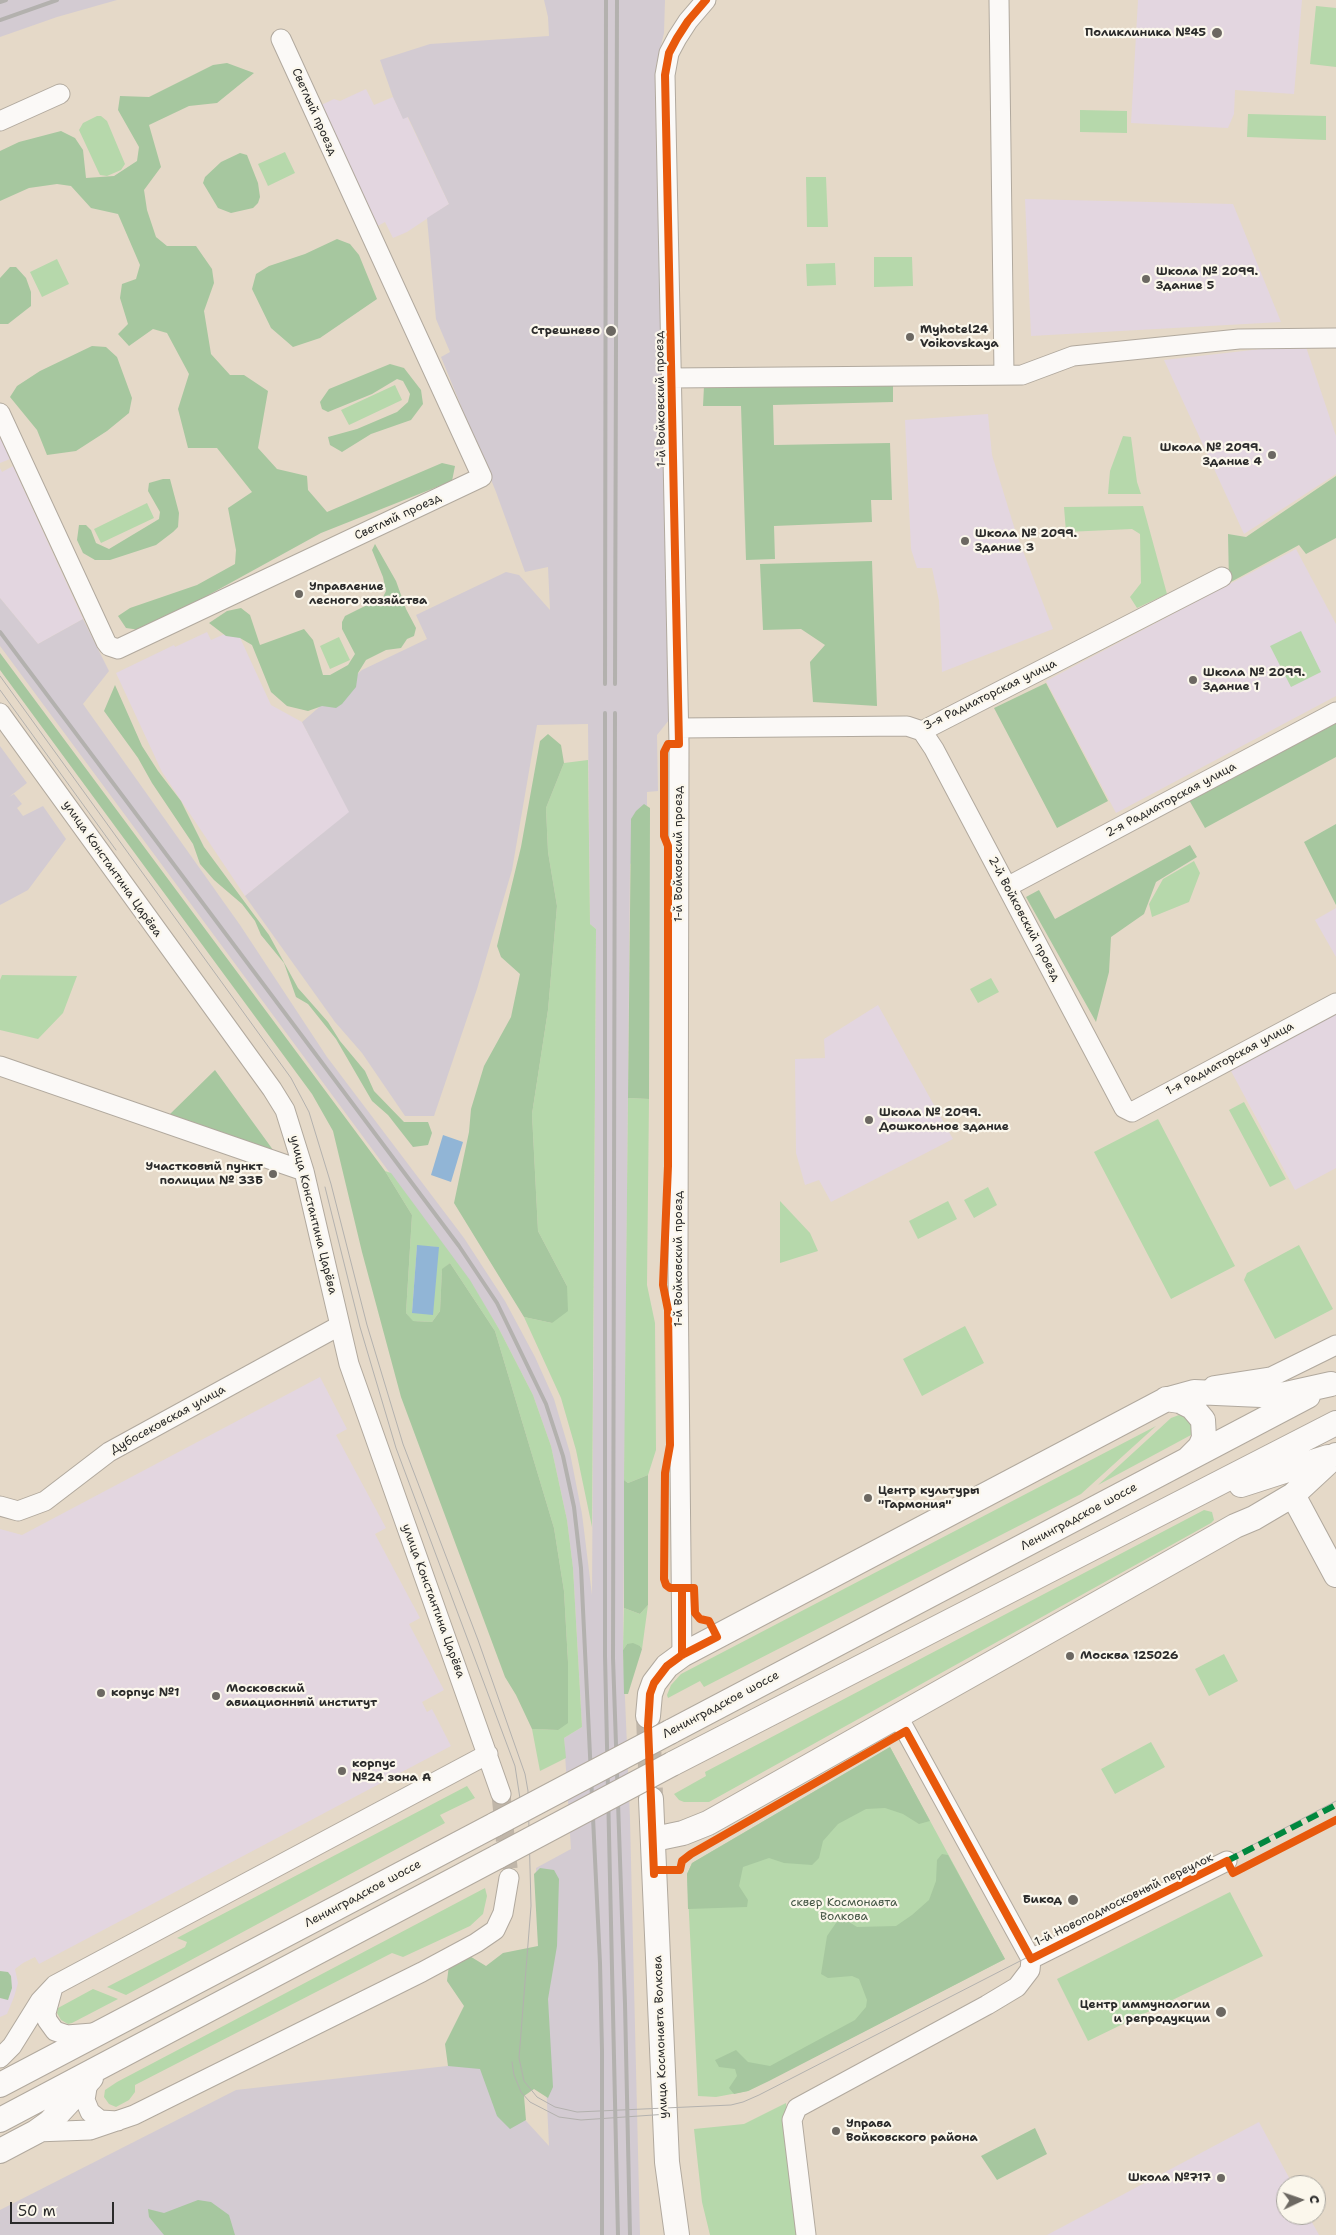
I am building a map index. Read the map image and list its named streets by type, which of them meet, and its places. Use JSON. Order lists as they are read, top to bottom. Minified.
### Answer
{"streets":{"main road":["Ленинградское шоссе","улица Космонавта Волкова"],"street":["Светлый проезд","1-й Войковский проезд","3-я Радиаторская улица","2-я Радиаторская улица","улица Константина Царёва","2-й Войковский проезд","1-я Радиаторская улица","Дубосековская улица","1-й Новоподмосковный переулок"]},"crossings":[["1-й Войковский проезд","3-я Радиаторская улица"],["3-я Радиаторская улица","2-й Войковский проезд"],["2-я Радиаторская улица","2-й Войковский проезд"],["улица Константина Царёва","Дубосековская улица"],["2-й Войковский проезд","1-я Радиаторская улица"]],"parks":["сквер Космонавта Волкова"],"places":["Поликлиника №45","Школа № 2099. Здание 5","Стрешнево","Myhotel24 Voikovskaya","Школа № 2099. Здание 4","Школа № 2099. Здание 3","Управление лесного хозяйства","Школа № 2099. Здание 1","Школа № 2099. Дошкольное здание","Участковый пункт полиции № 33Б","Центр культуры \"Гармония\"","Москва 125026","корпус №1","Московский авиационный институт","корпус №24 зона А","Бикод","Центр иммунологии и репродукции","Управа Войковского района","Школа №717"],"scale_bar":"50 m","north":"right"}
